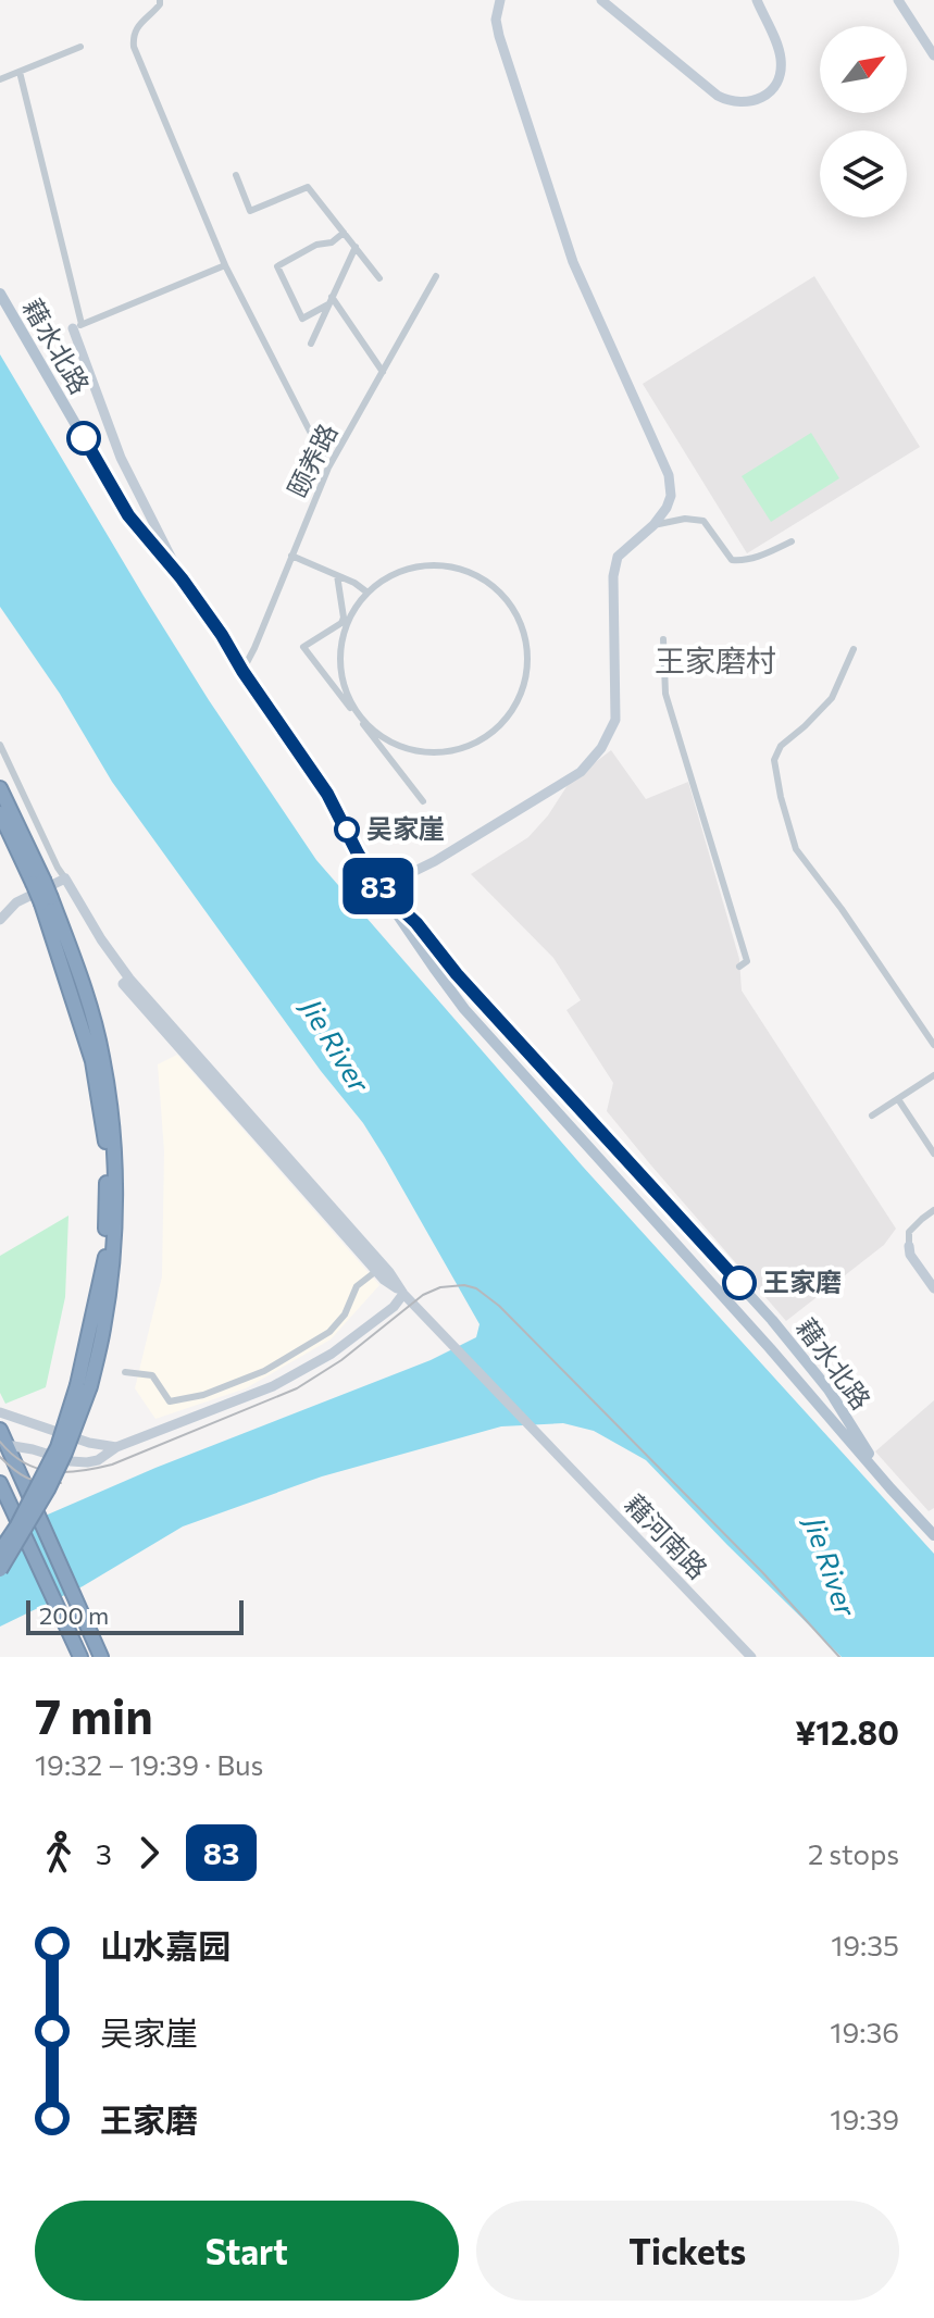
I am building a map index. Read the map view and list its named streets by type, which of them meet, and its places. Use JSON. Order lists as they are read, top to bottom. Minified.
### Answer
{"streets":{"main road":["藉水北路","藉河南路"],"street":["颐养路"]},"crossings":[["藉水北路","颐养路"]],"districts":["王家磨村"],"water":["Jie River"],"places":["吴家崖","王家磨"],"lines":["bus line 83"],"scale_bar":"200 m","north":"top right","page":{"on_map":"83","scale":"200 m","heading":["7 min","19:32 – 19:39 · Bus","¥12.80"],"legs":["3","83","2 stops"],"list":[{"name":"山水嘉园","value":"19:35"},{"name":"吴家崖","value":"19:36"},{"name":"王家磨","value":"19:39"}],"buttons":["Start","Tickets"]}}
